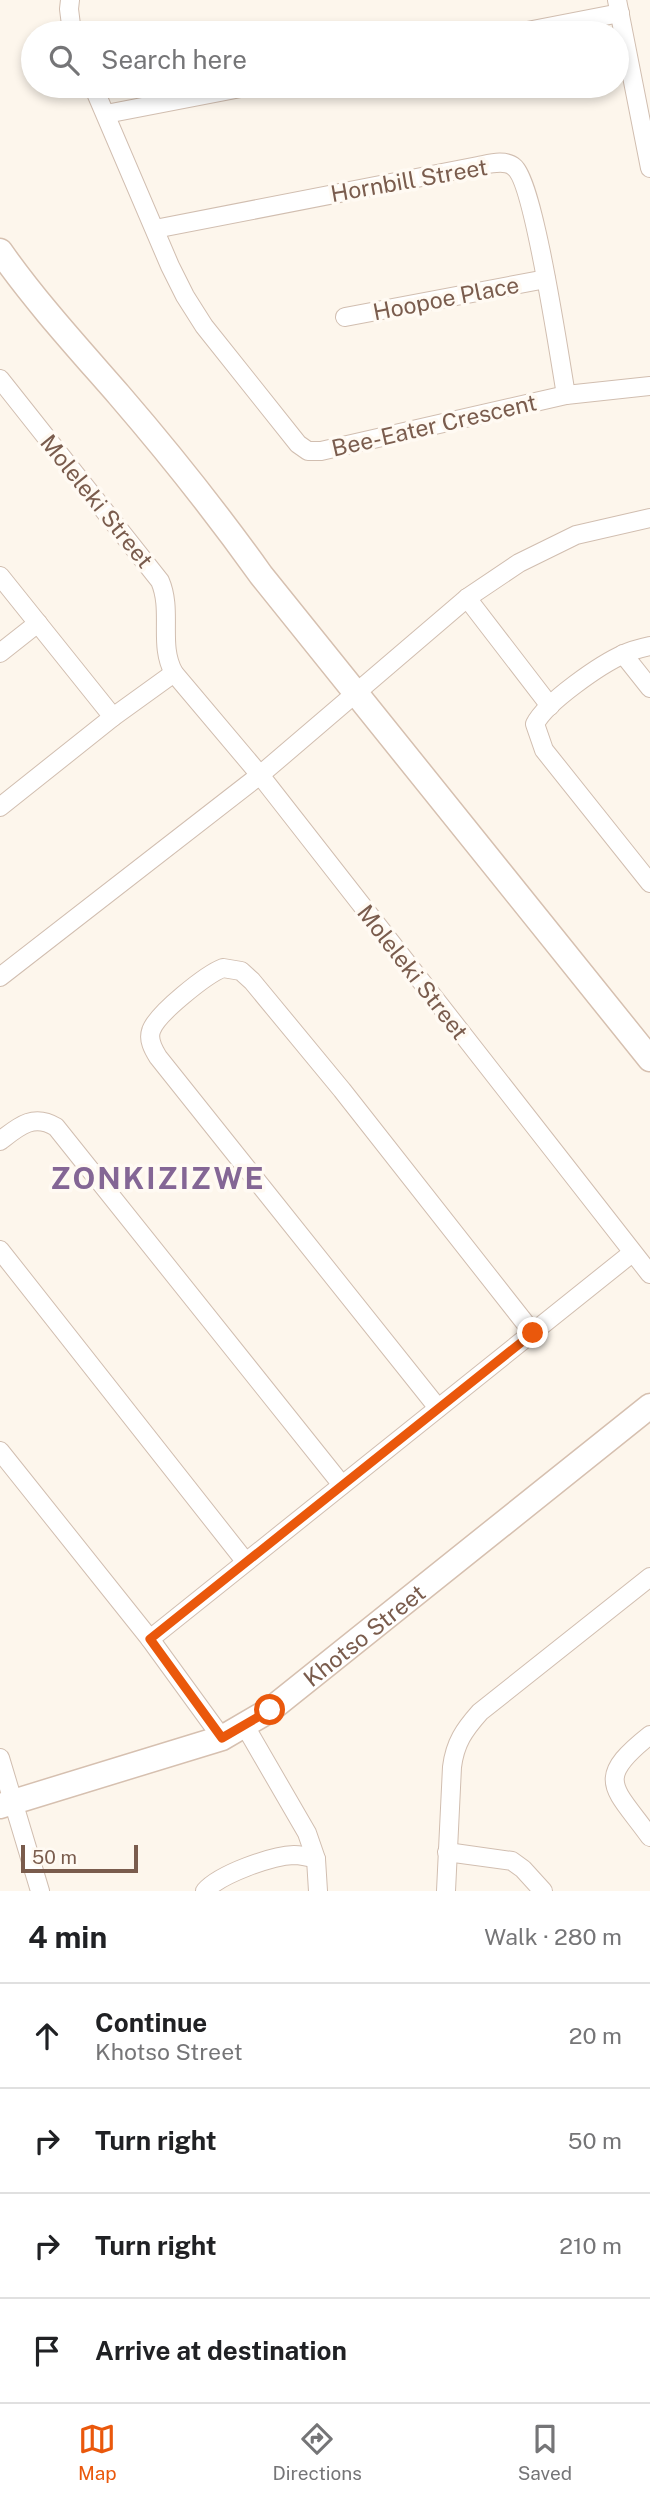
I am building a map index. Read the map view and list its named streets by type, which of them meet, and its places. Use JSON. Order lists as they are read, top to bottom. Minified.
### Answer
{"streets":{"street":["Hornbill Street","Hoopoe Place","Bee-Eater Crescent","Moleleki Street","Khotso Street"]},"crossings":[["Hornbill Street","Hoopoe Place"],["Hornbill Street","Bee-Eater Crescent"]],"districts":["ZONKIZIZWE"],"scale_bar":"50 m","page":{"search":"Search here","scale":"50 m","heading":["4 min","Walk · 280 m"],"list":[["Continue","Khotso Street","20 m"],["Turn right","50 m"],["Turn right","210 m"],"Arrive at destination"],"nav":["Map","Directions","Saved"]}}
